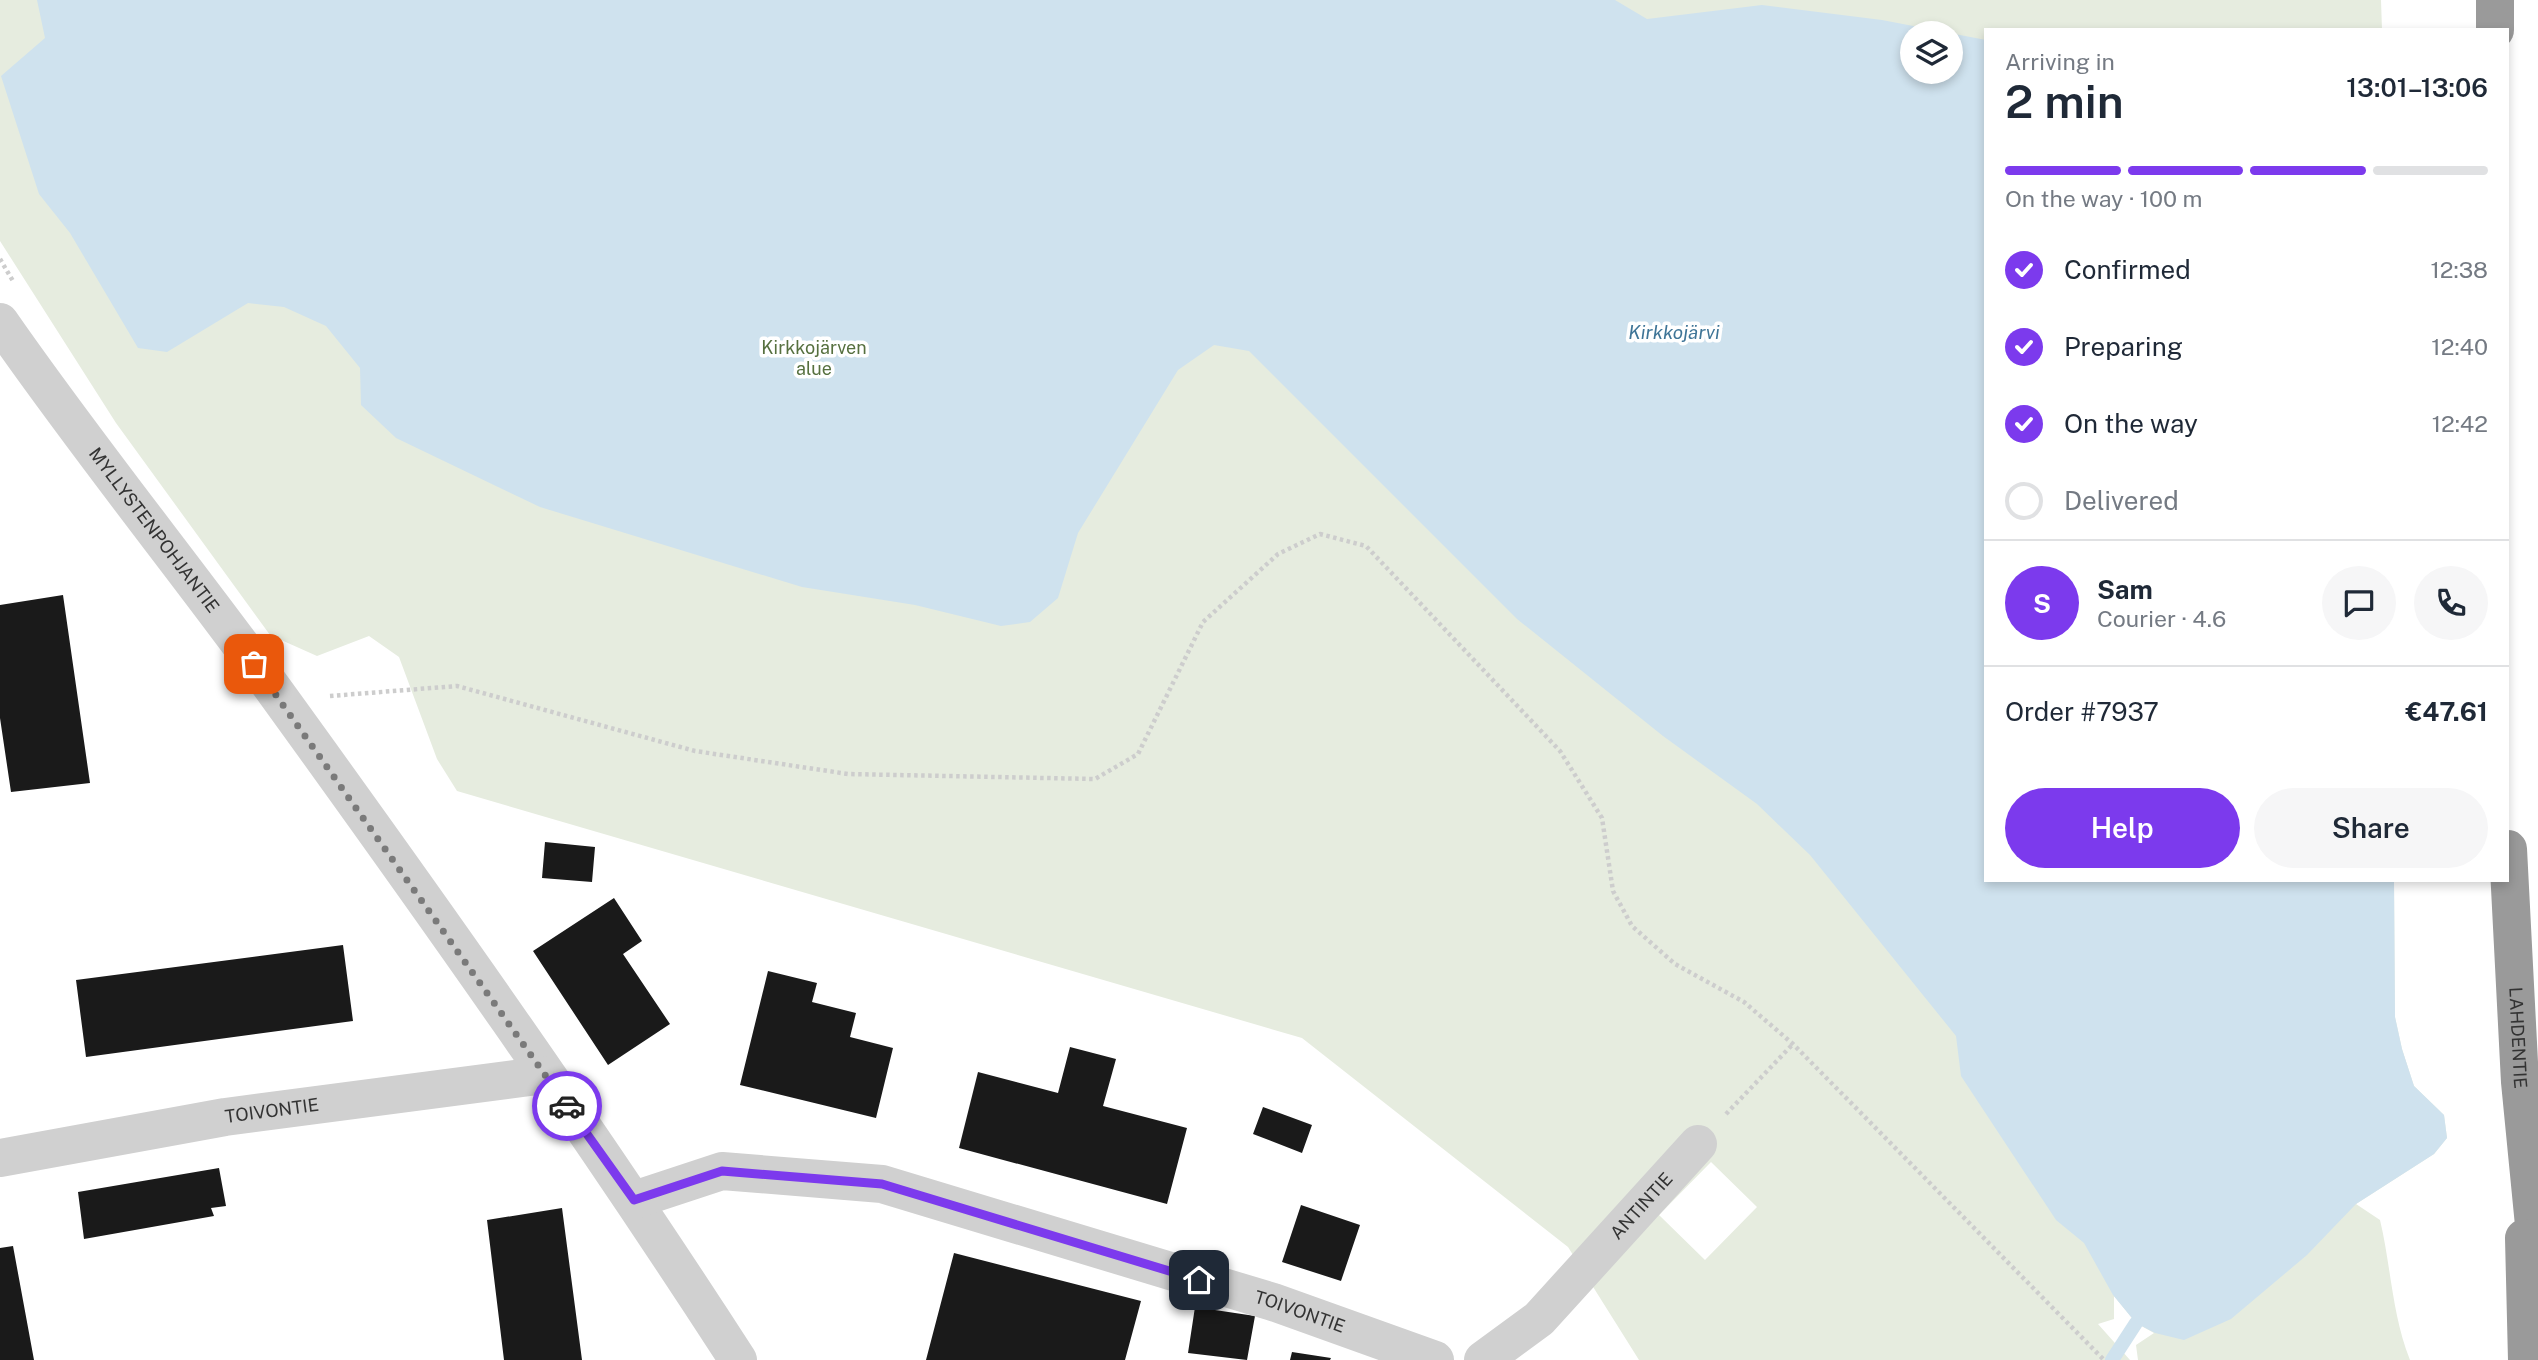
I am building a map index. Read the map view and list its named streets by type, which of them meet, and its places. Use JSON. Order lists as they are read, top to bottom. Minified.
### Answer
{"streets":{"highway":["LAHDENTIE"],"street":["MYLLYSTENPOHJANTIE","TOIVONTIE","ANTINTIE"]},"crossings":[["MYLLYSTENPOHJANTIE","TOIVONTIE"]],"water":["Kirkkojärvi"],"parks":["Kirkkojärven alue"],"page":{"heading":["2 min","Arriving in","13:01–13:06"],"panel":["Sam","Courier · 4.6","Order #7937","€47.61"],"bar":"On the way · 100 m","list":[["Confirmed","12:38"],["Preparing","12:40"],["On the way","12:42"],"Delivered"],"round":"S","buttons":["Help","Share"]}}
